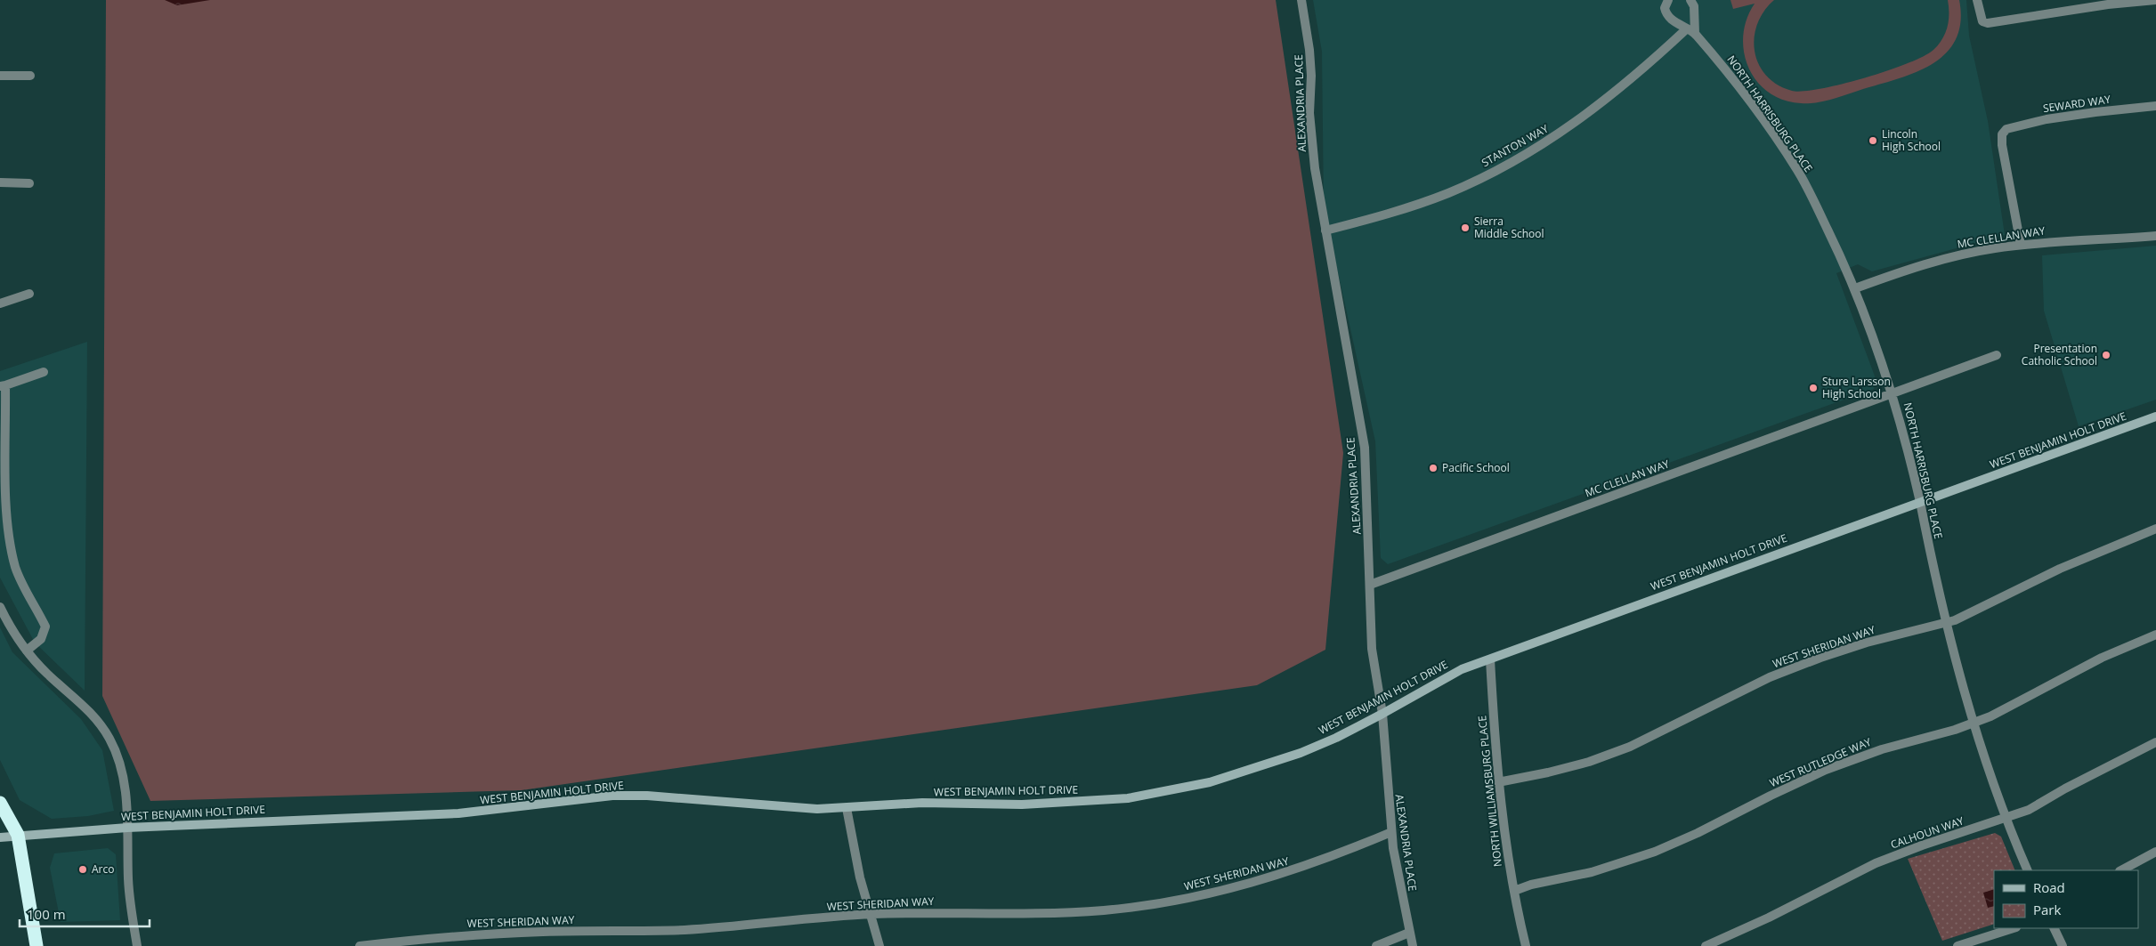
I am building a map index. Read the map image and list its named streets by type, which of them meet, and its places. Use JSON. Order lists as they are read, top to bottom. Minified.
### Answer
{"streets":{"main road":["WEST BENJAMIN HOLT DRIVE"],"street":["ALEXANDRIA PLACE","SEWARD WAY","NORTH HARRISBURG PLACE","STANTON WAY","MC CLELLAN WAY","WEST SHERIDAN WAY","WEST RUTLEDGE WAY","NORTH WILLIAMSBURG PLACE","CALHOUN WAY"]},"crossings":[["ALEXANDRIA PLACE","STANTON WAY"],["ALEXANDRIA PLACE","MC CLELLAN WAY"],["ALEXANDRIA PLACE","WEST BENJAMIN HOLT DRIVE"],["ALEXANDRIA PLACE","WEST SHERIDAN WAY"],["SEWARD WAY","MC CLELLAN WAY"],["NORTH HARRISBURG PLACE","STANTON WAY"],["NORTH HARRISBURG PLACE","MC CLELLAN WAY"],["NORTH HARRISBURG PLACE","WEST BENJAMIN HOLT DRIVE"],["NORTH HARRISBURG PLACE","WEST SHERIDAN WAY"],["NORTH HARRISBURG PLACE","WEST RUTLEDGE WAY"],["NORTH HARRISBURG PLACE","CALHOUN WAY"],["WEST BENJAMIN HOLT DRIVE","NORTH WILLIAMSBURG PLACE"],["WEST SHERIDAN WAY","NORTH WILLIAMSBURG PLACE"],["WEST RUTLEDGE WAY","NORTH WILLIAMSBURG PLACE"]],"places":["Lincoln High School","Sierra Middle School","Presentation Catholic School","Sture Larsson High School","Pacific School","Arco"],"legend":["Road","Park"],"scale_bar":"100 m"}
